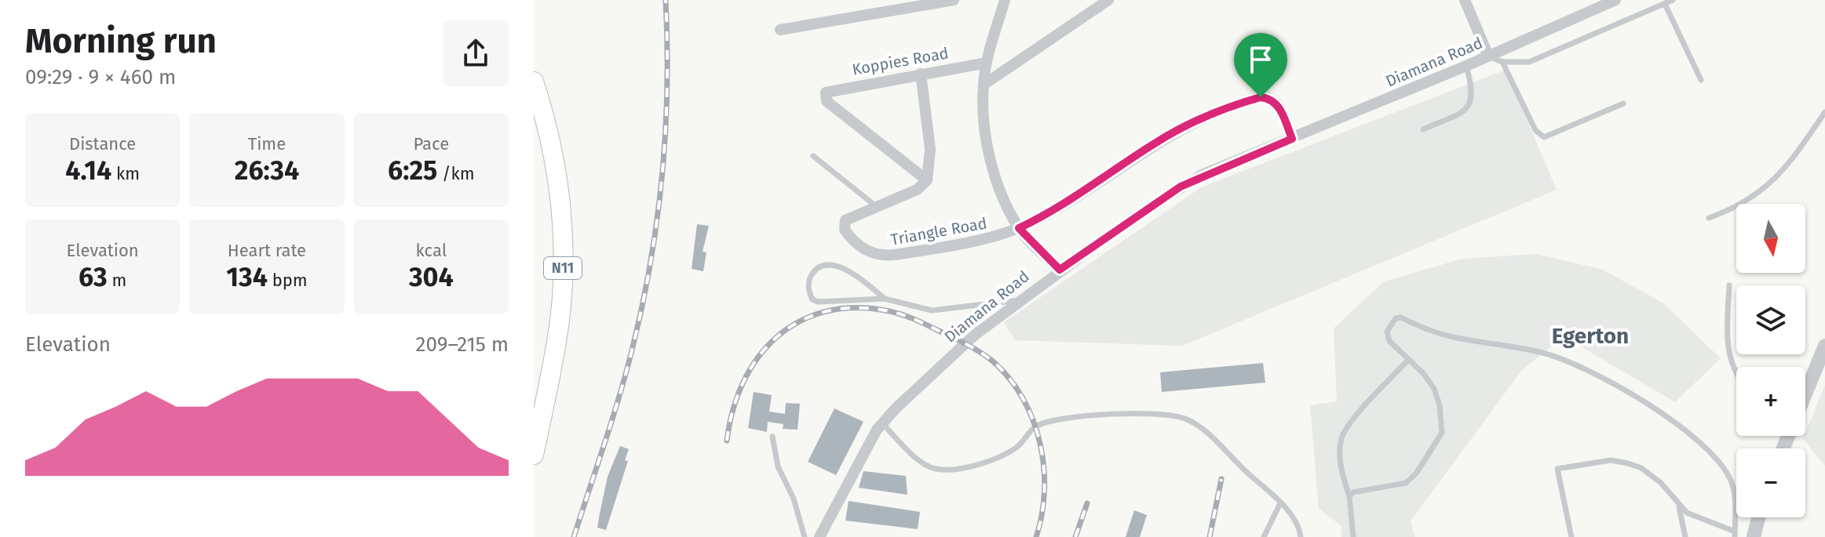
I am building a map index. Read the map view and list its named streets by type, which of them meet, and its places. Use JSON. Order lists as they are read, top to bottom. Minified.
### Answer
{"streets":{"highway":["N11"],"street":["Koppies Road","Diamana Road","Triangle Road"]},"crossings":[["Koppies Road","Triangle Road"]],"districts":["Egerton"],"north":"bottom","page":{"heading":["Morning run","09:29 · 9 × 460 m"],"stats":[["Distance","4.14 km"],["Time","26:34"],["Pace","6:25 /km"],["Elevation","63 m"],["Heart rate","134 bpm"],["kcal","304"]],"map_buttons":["+","−"],"chart":["Elevation","209–215 m"]}}
